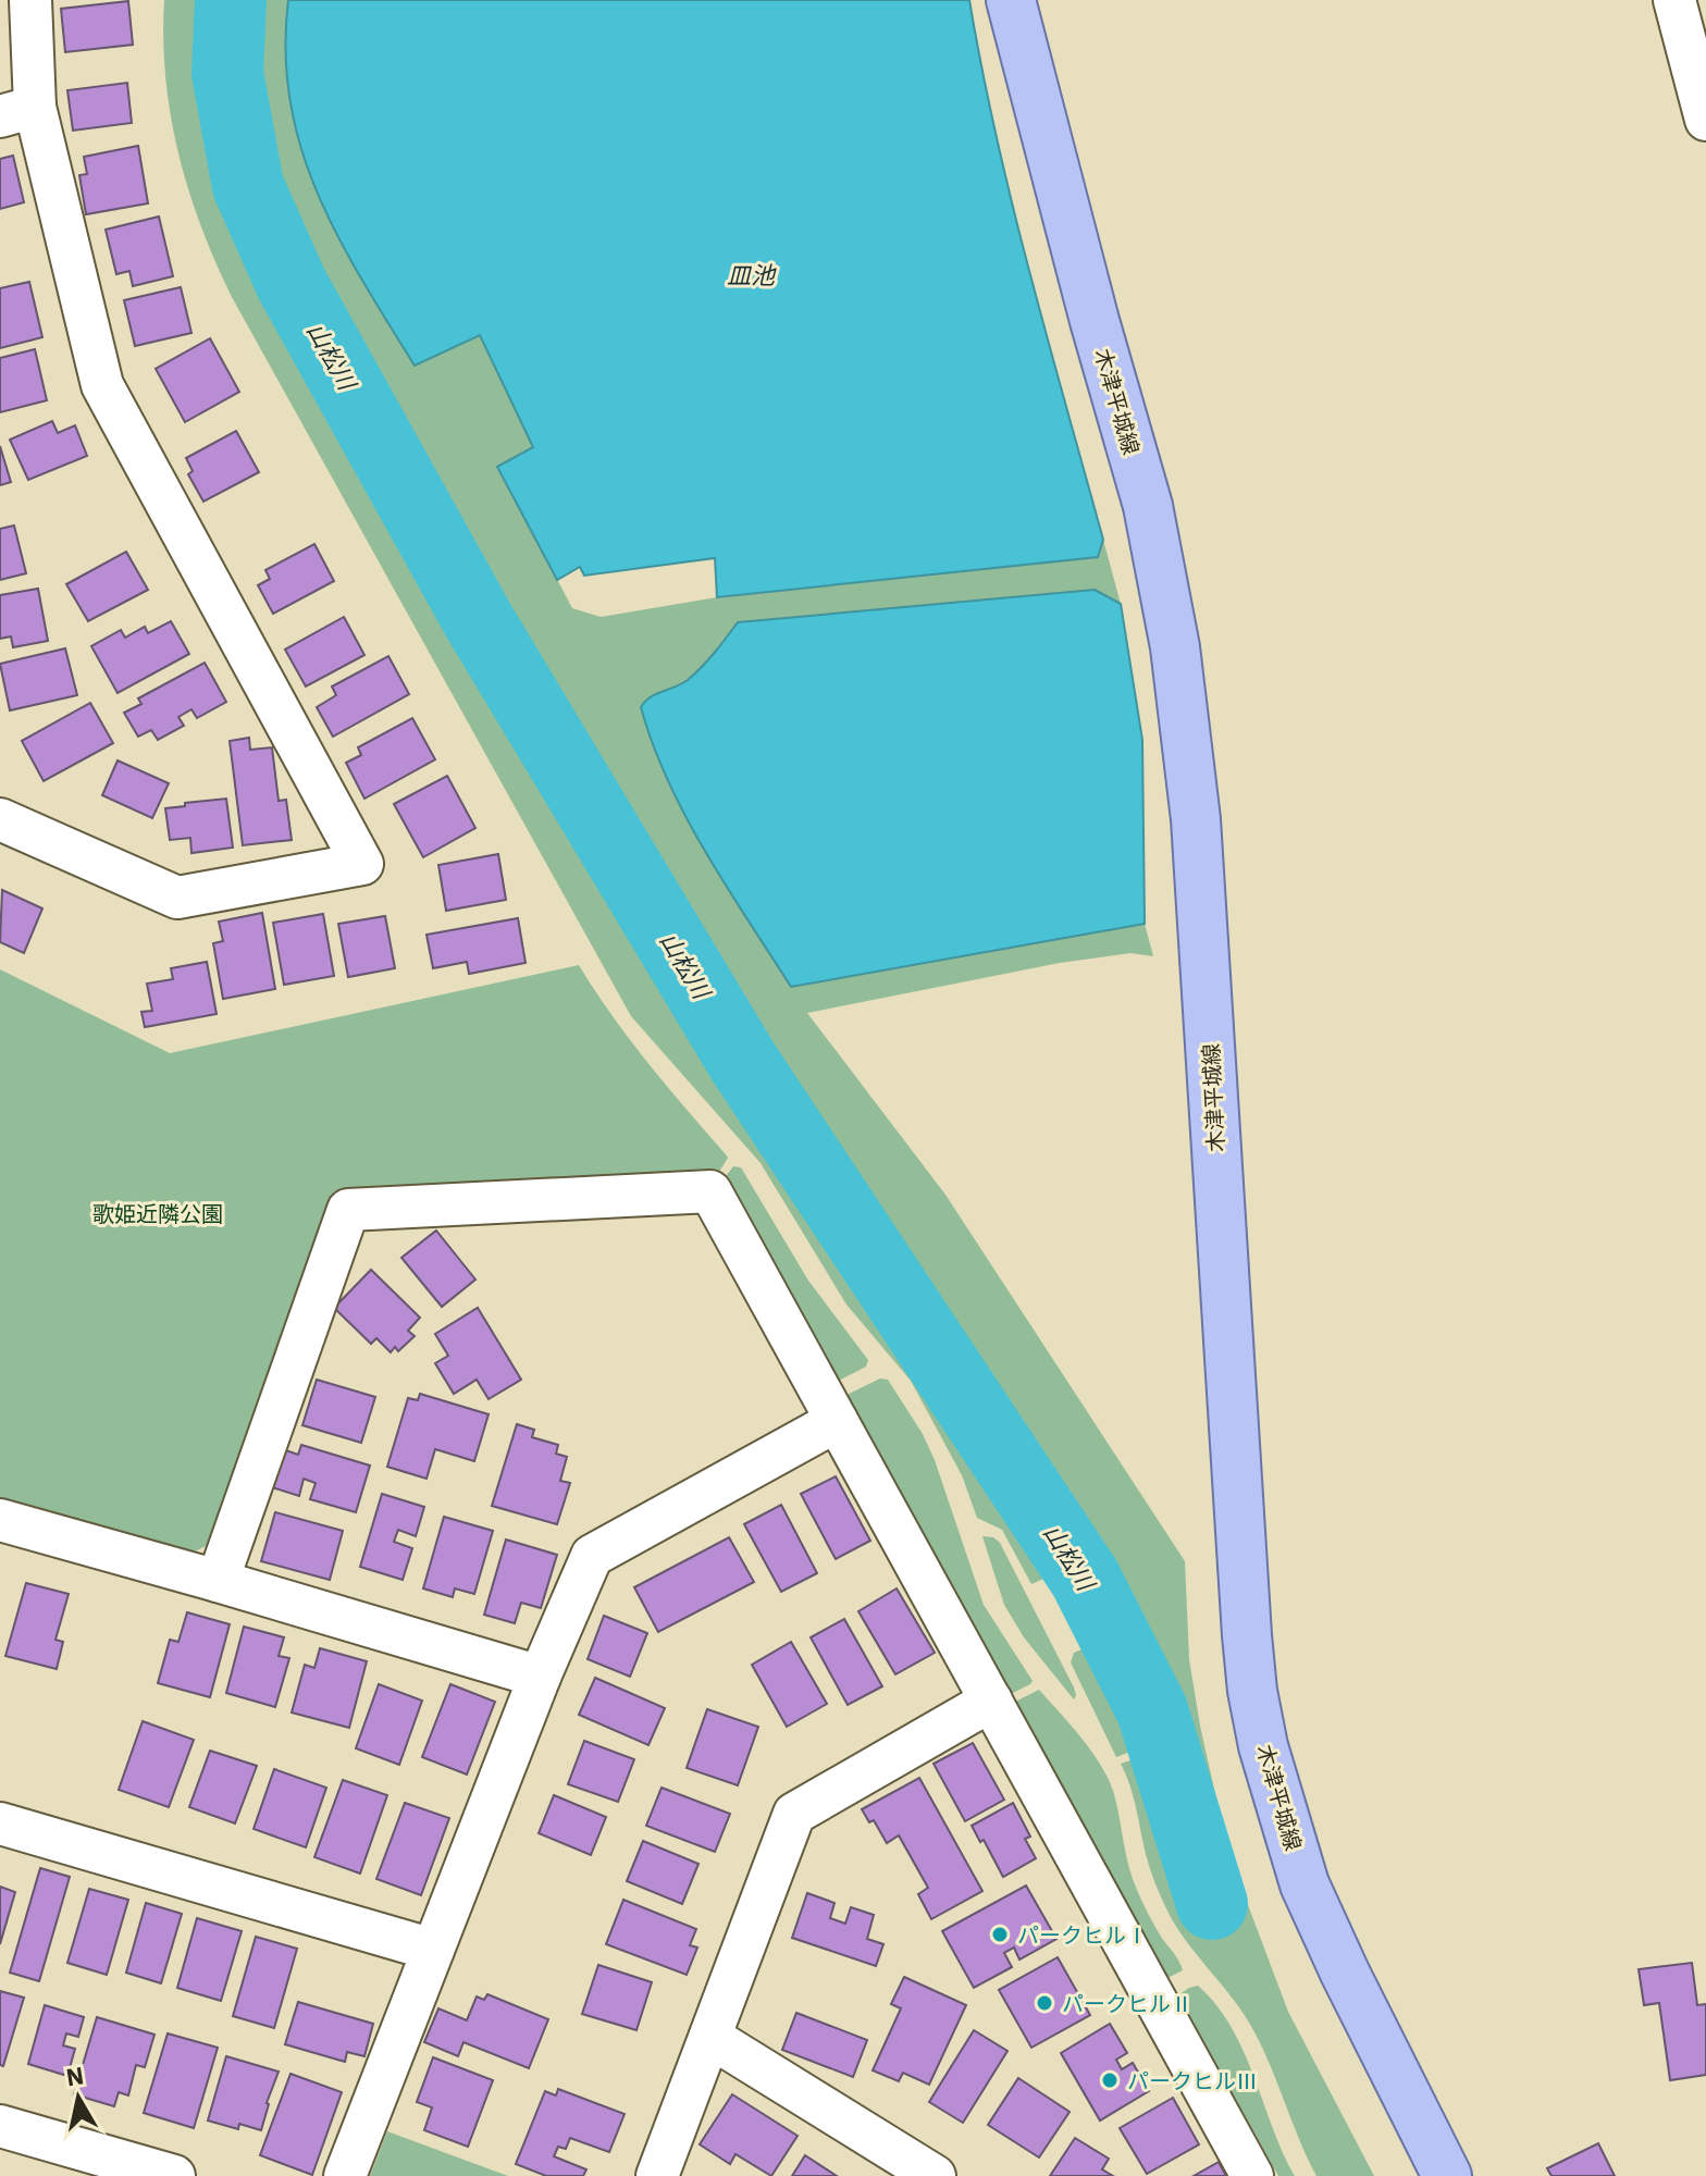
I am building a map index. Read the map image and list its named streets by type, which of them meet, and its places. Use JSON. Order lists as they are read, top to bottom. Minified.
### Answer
{"streets":{"main road":["木津平城線"]},"water":["皿池","山松川"],"parks":["歌姫近隣公園"],"places":["パークヒルⅠ","パークヒルⅡ","パークヒルⅢ"],"north":"top"}
